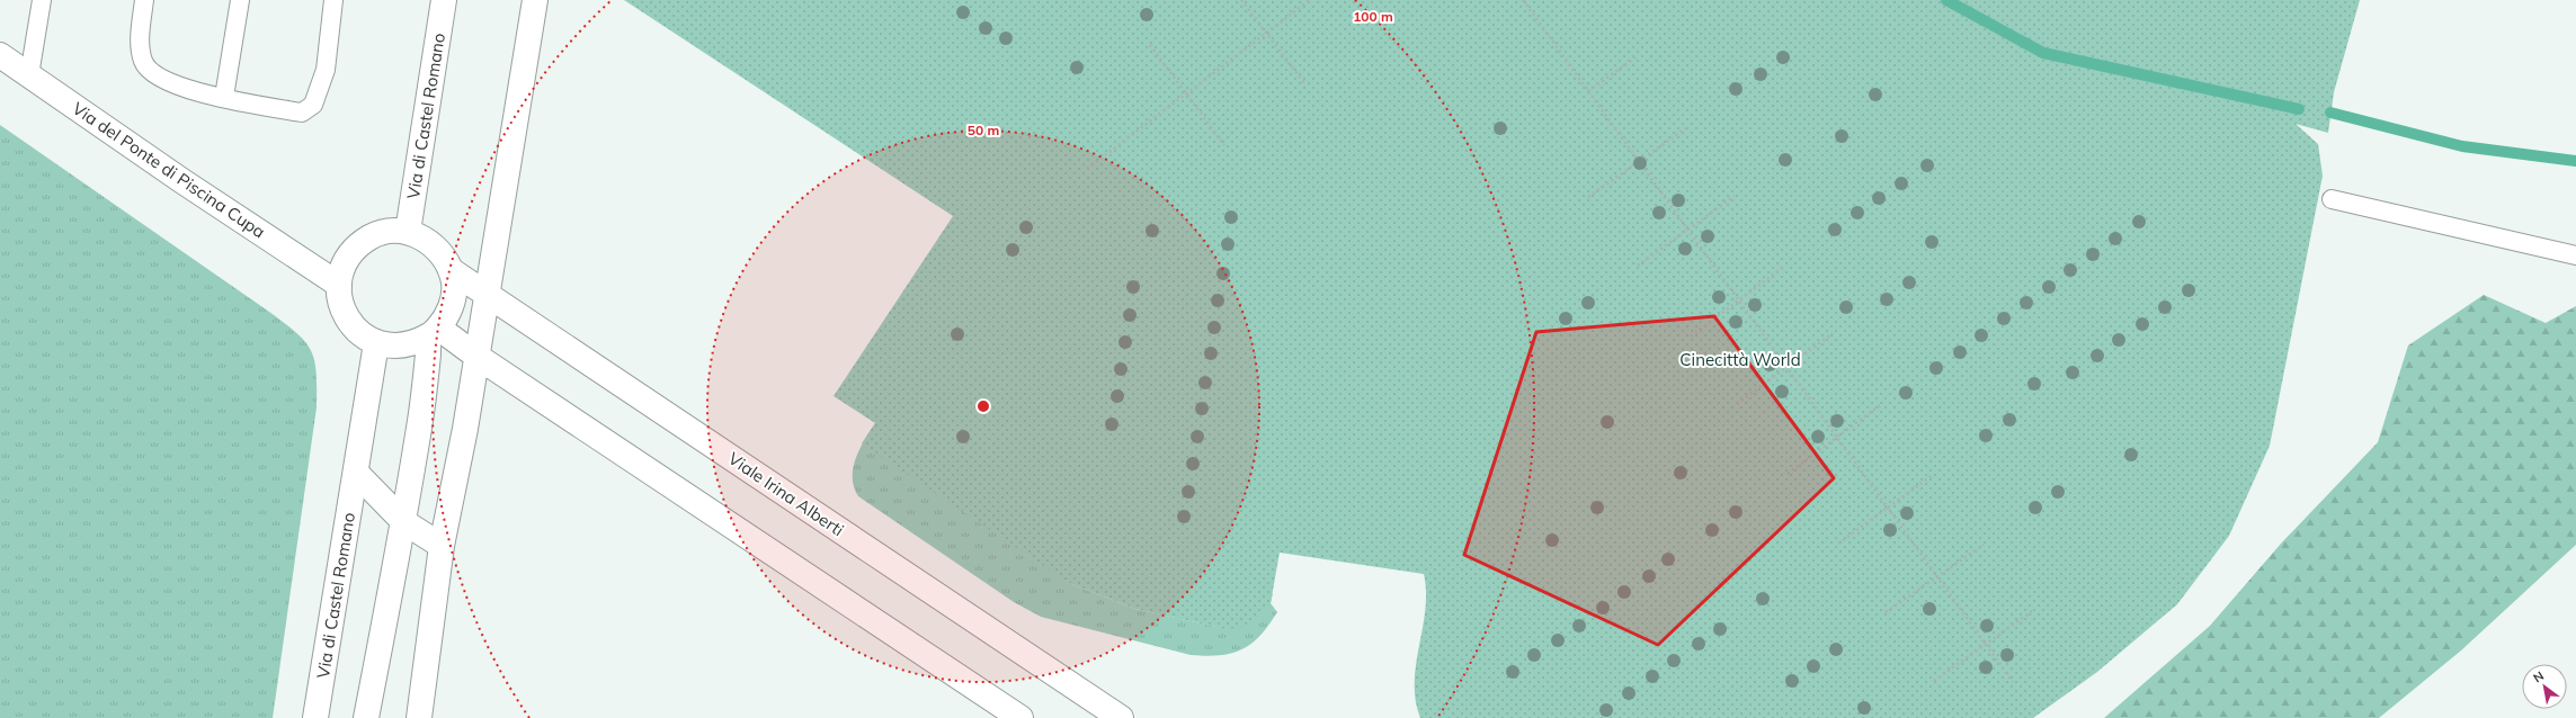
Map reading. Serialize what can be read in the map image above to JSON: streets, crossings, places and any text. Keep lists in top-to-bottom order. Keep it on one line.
{"streets":{"street":["Via di Castel Romano","Via del Ponte di Piscina Cupa","Viale Irina Alberti"]},"crossings":[["Via di Castel Romano","Via del Ponte di Piscina Cupa"],["Via di Castel Romano","Viale Irina Alberti"],["Via del Ponte di Piscina Cupa","Viale Irina Alberti"]],"parks":["Cinecittà World"],"north":"top left","rings":["100 m","50 m"]}
